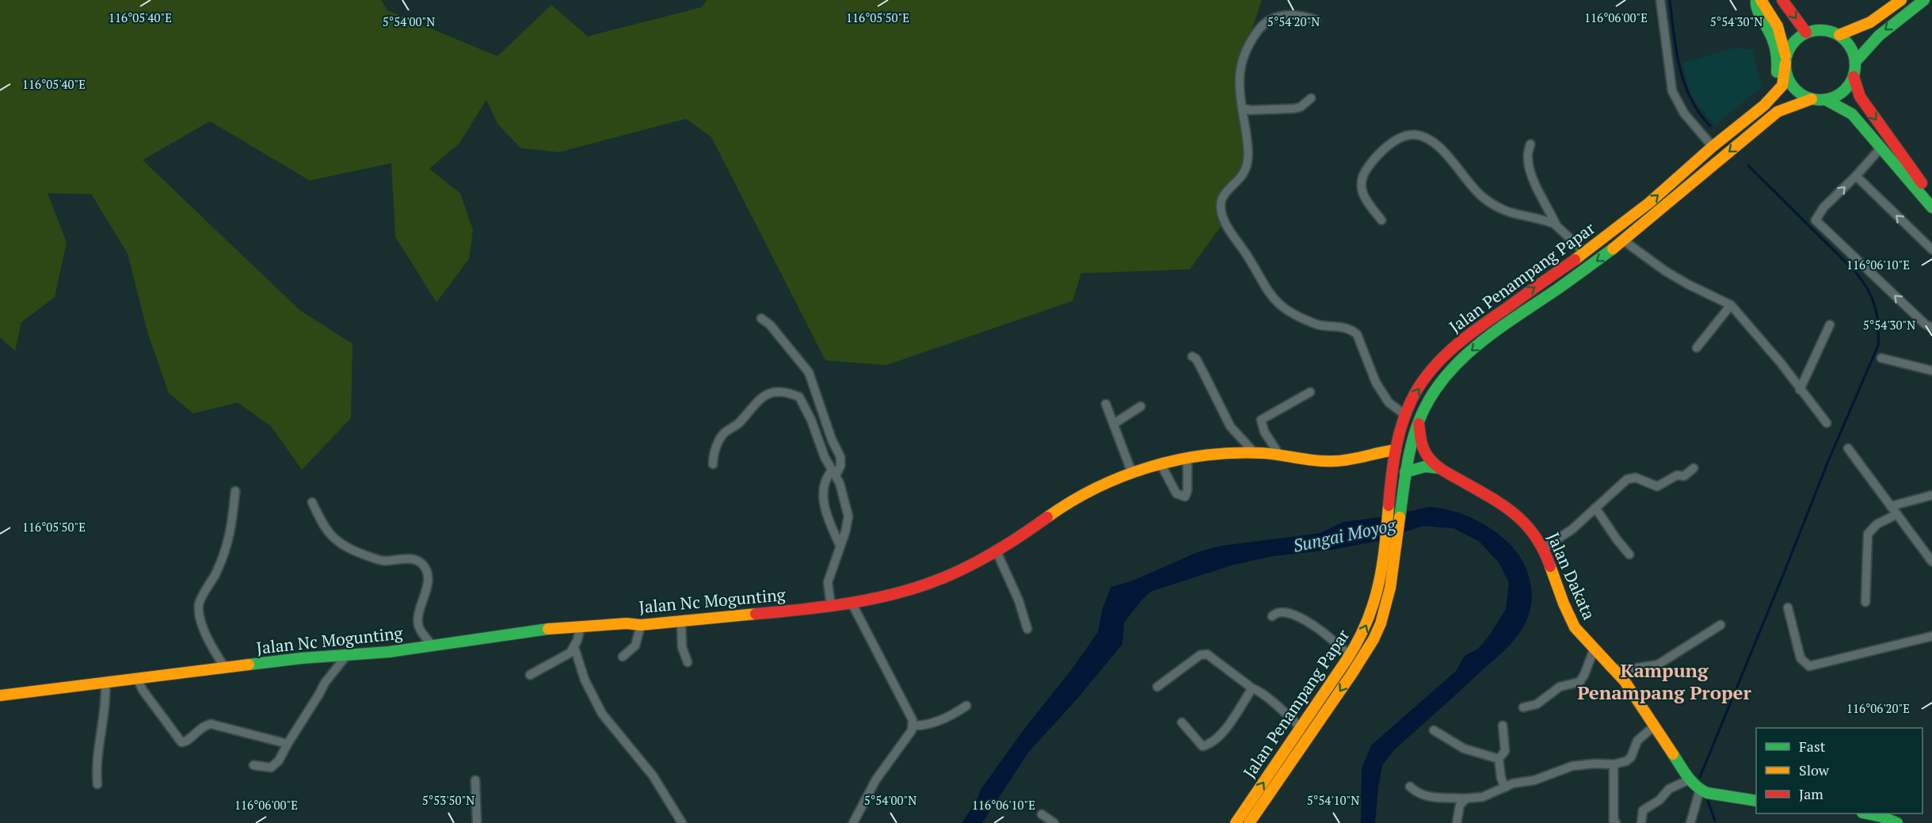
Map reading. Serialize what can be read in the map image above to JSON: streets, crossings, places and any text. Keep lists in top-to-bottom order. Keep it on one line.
{"streets":{"main road":["Jalan Penampang Papar","Jalan Dakata","Jalan Nc Mogunting"]},"crossings":[["Jalan Penampang Papar","Jalan Dakata"],["Jalan Penampang Papar","Jalan Nc Mogunting"]],"districts":["Kampung Penampang Proper"],"water":["Sungai Moyog"],"legend":["Fast","Slow","Jam"],"coordinates":["116°05'40\"E","116°05'50\"E","116°06'00\"E","5°54'20\"N","5°54'30\"N","5°54'00\"N","116°06'10\"E","116°06'20\"E","5°53'50\"N","5°54'10\"N"]}
